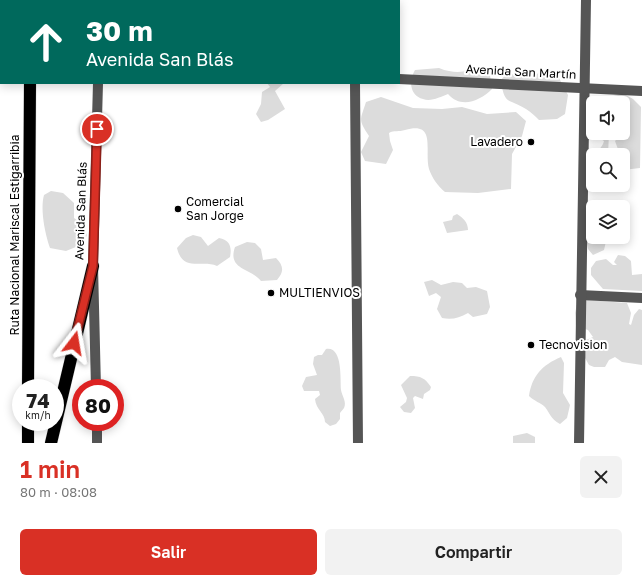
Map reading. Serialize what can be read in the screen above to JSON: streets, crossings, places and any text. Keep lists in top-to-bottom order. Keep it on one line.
{"streets":{"highway":["Ruta Nacional Mariscal Estigarribia"],"street":["Avenida San Martín","Avenida San Blás"]},"places":["Lavadero","Comercial San Jorge","MULTIENVIOS","Tecnovision"],"page":{"turn":["30 m","Avenida San Blás"],"speed":"74 km/h","limit":"80","heading":["1 min","80 m · 08:08"],"buttons":["Salir","Compartir"]}}
